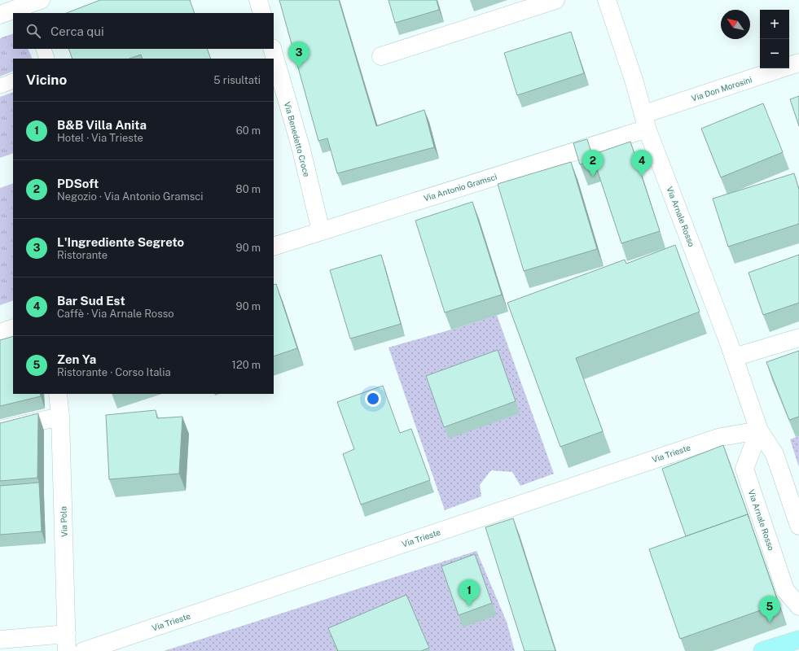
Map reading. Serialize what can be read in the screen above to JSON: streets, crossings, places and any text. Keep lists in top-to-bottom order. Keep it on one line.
{"streets":{"street":["Via Don Morosini","Via Benedetto Croce","Via Antonio Gramsci","Via Arnale Rosso","Via Trieste","Via Pola"]},"crossings":[["Via Don Morosini","Via Antonio Gramsci"],["Via Don Morosini","Via Arnale Rosso"],["Via Benedetto Croce","Via Antonio Gramsci"],["Via Antonio Gramsci","Via Arnale Rosso"],["Via Arnale Rosso","Via Trieste"]],"north":"top left","page":{"map_buttons":["+","−"],"search":"Cerca qui","pins":["3","2","4","1","5"],"heading":["Vicino","5 risultati"],"list":[{"mark":"1","name":"B&B Villa Anita","note":"Hotel · Via Trieste","value":"60 m"},{"mark":"2","name":"PDSoft","note":"Negozio · Via Antonio Gramsci","value":"80 m"},{"mark":"3","name":"L'Ingrediente Segreto","note":"Ristorante","value":"90 m"},{"mark":"4","name":"Bar Sud Est","note":"Caffè · Via Arnale Rosso","value":"90 m"},{"mark":"5","name":"Zen Ya","note":"Ristorante · Corso Italia","value":"120 m"}]}}
